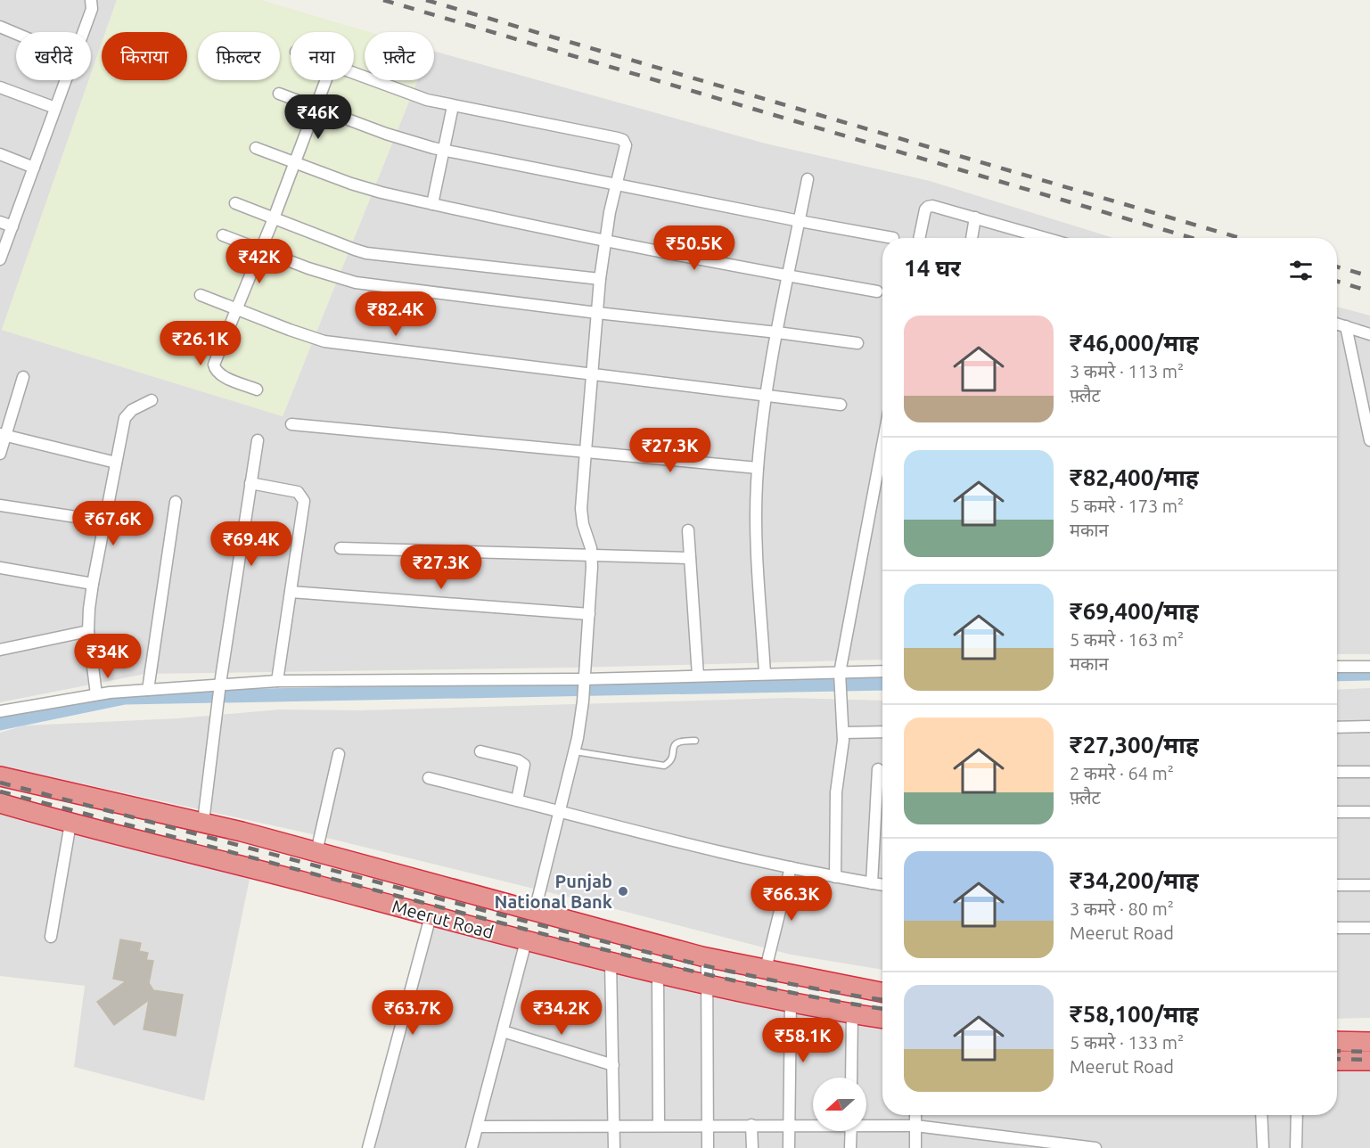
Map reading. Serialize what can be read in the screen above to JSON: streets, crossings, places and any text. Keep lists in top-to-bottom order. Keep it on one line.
{"streets":{"highway":["Meerut Road"]},"places":["Punjab National Bank"],"north":"left","page":{"chip":["खरीदें","किराया","फ़िल्टर","नया","फ़्लैट"],"price":["₹46K","₹50.5K","₹42K","₹82.4K","₹26.1K","₹27.3K","₹67.6K","₹69.4K","₹27.3K","₹34K","₹66.3K","₹63.7K","₹34.2K","₹58.1K"],"heading":"14 घर","list":[{"name":"₹46,000/माह","note":"3 कमरे · 113 m² · फ़्लैट"},{"name":"₹82,400/माह","note":"5 कमरे · 173 m² · मकान"},{"name":"₹69,400/माह","note":"5 कमरे · 163 m² · मकान"},{"name":"₹27,300/माह","note":"2 कमरे · 64 m² · फ़्लैट"},{"name":"₹34,200/माह","note":"3 कमरे · 80 m² · Meerut Road"},{"name":"₹58,100/माह","note":"5 कमरे · 133 m² · Meerut Road"}]}}
